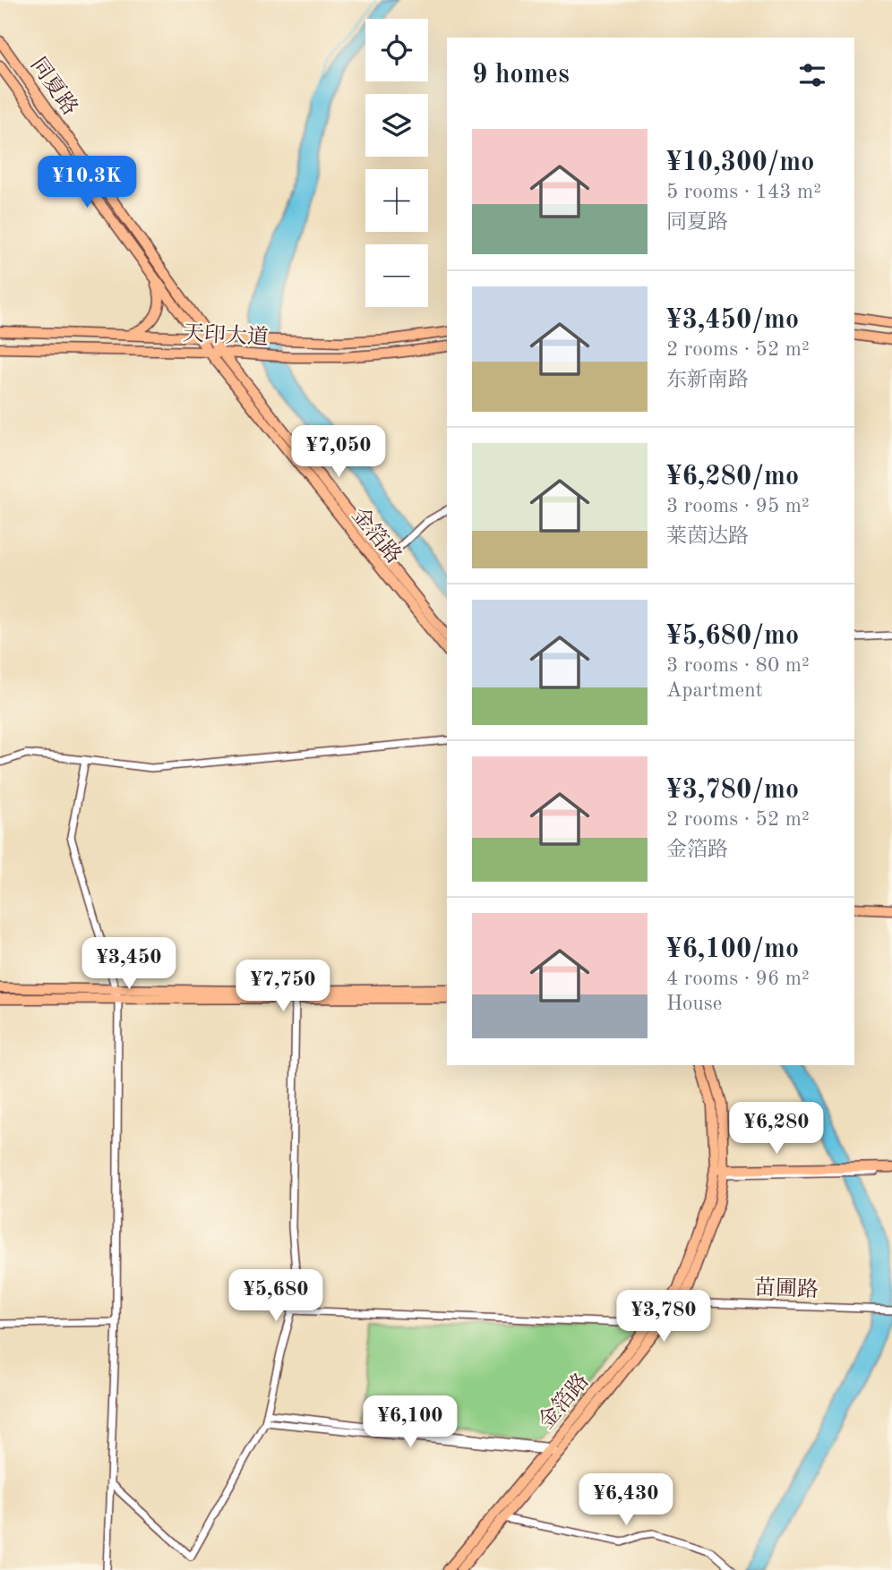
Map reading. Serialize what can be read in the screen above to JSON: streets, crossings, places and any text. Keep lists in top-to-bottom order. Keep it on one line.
{"streets":{"main road":["同夏路","天印大道","金箔路"],"street":["苗圃路"]},"crossings":[["同夏路","天印大道"],["同夏路","金箔路"],["天印大道","金箔路"],["金箔路","苗圃路"]],"page":{"map_buttons":["+","−"],"heading":"9 homes","list":[{"name":"¥10,300/mo","note":"5 rooms · 143 m² · 同夏路"},{"name":"¥3,450/mo","note":"2 rooms · 52 m² · 东新南路"},{"name":"¥6,280/mo","note":"3 rooms · 95 m² · 莱茵达路"},{"name":"¥5,680/mo","note":"3 rooms · 80 m² · Apartment"},{"name":"¥3,780/mo","note":"2 rooms · 52 m² · 金箔路"},{"name":"¥6,100/mo","note":"4 rooms · 96 m² · House"}],"price":["¥10.3K","¥7,050","¥3,450","¥7,750","¥6,280","¥5,680","¥3,780","¥6,100","¥6,430"]}}
